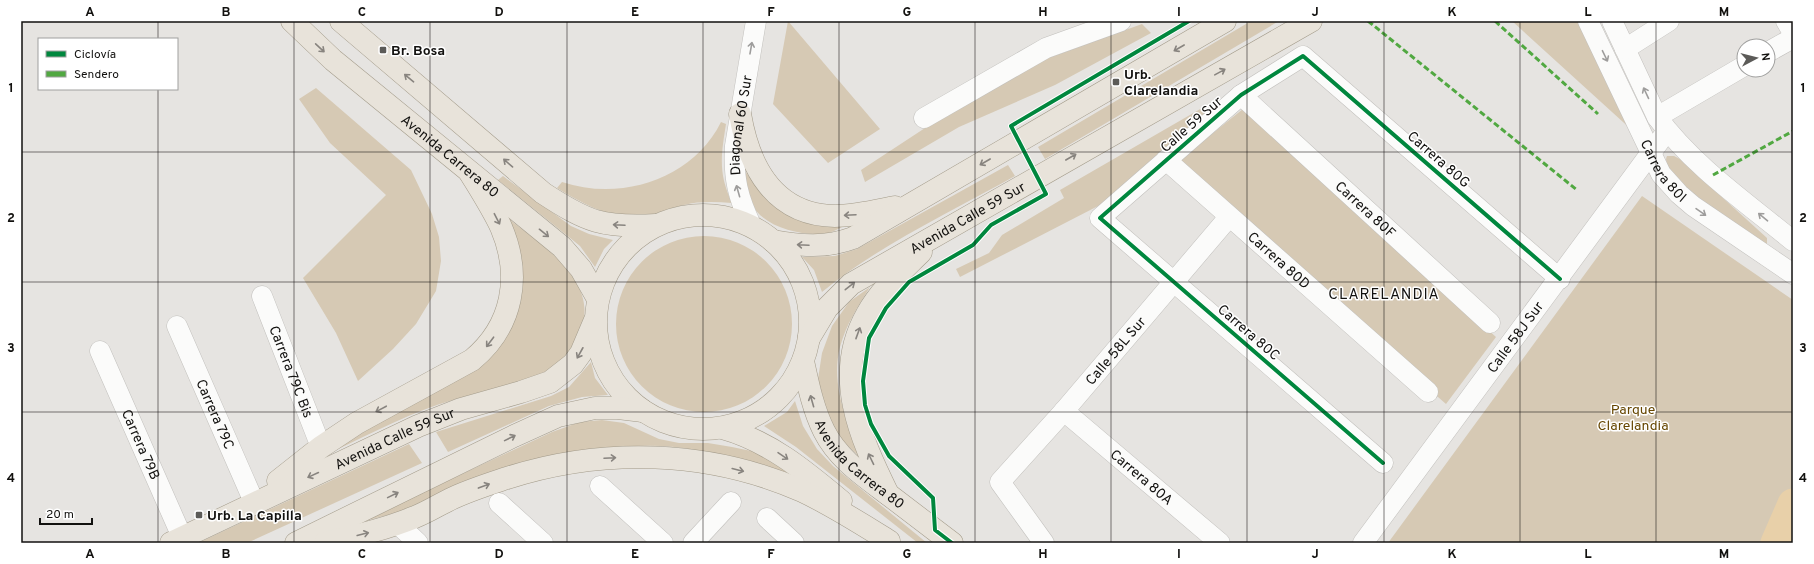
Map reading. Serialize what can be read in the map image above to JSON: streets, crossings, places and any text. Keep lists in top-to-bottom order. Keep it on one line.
{"streets":{"main road":["Avenida Carrera 80","Avenida Calle 59 Sur"],"street":["Calle 59 Sur","Diagonal 60 Sur","Carrera 80G","Carrera 80I","Carrera 80F","Carrera 80D","Carrera 80C","Calle 58J Sur","Calle 58L Sur","Carrera 79C Bis","Carrera 79C","Carrera 79B","Carrera 80A"]},"crossings":[["Calle 59 Sur","Carrera 80G"],["Calle 59 Sur","Carrera 80F"],["Calle 59 Sur","Carrera 80D"],["Calle 59 Sur","Carrera 80C"],["Avenida Carrera 80","Avenida Calle 59 Sur"],["Carrera 80G","Calle 58J Sur"],["Carrera 80I","Calle 58J Sur"],["Avenida Calle 59 Sur","Carrera 79C"],["Avenida Calle 59 Sur","Carrera 79B"],["Carrera 80D","Calle 58L Sur"],["Carrera 80C","Calle 58L Sur"],["Calle 58L Sur","Carrera 80A"]],"one_way":["Diagonal 60 Sur"],"districts":["CLARELANDIA"],"parks":["Parque Clarelandia"],"places":{"transit":["Br. Bosa","Urb. Clarelandia","Urb. La Capilla"]},"legend":["Ciclovía","Sendero"],"scale_bar":"20 m","north":"right","grid":{"columns":["A","B","C","D","E","F","G","H","I","J","K","L","M"],"rows":["1","2","3","4"]}}
